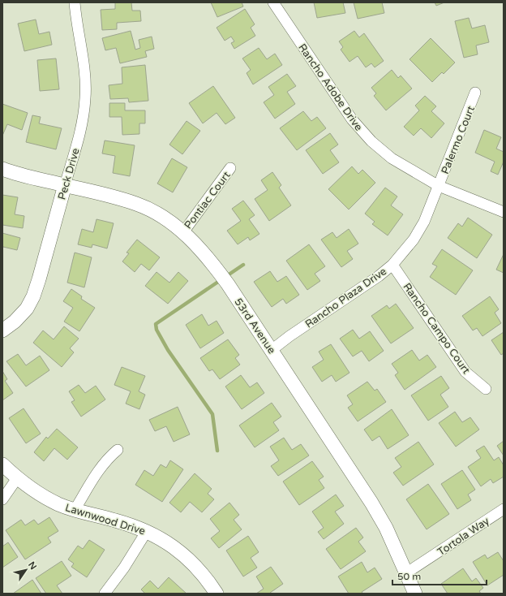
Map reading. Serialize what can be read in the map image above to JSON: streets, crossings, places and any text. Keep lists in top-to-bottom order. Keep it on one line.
{"streets":{"street":["Rancho Adobe Drive","Palermo Court","Peck Drive","Pontiac Court","Rancho Plaza Drive","53rd Avenue","Rancho Campo Court","Lawnwood Drive","Tortola Way"]},"crossings":[["Rancho Adobe Drive","Palermo Court"],["Rancho Adobe Drive","Rancho Plaza Drive"],["Palermo Court","Rancho Plaza Drive"],["Peck Drive","53rd Avenue"],["Pontiac Court","53rd Avenue"],["Rancho Plaza Drive","53rd Avenue"],["Rancho Plaza Drive","Rancho Campo Court"],["53rd Avenue","Tortola Way"]],"scale_bar":"50 m","north":"top right"}
